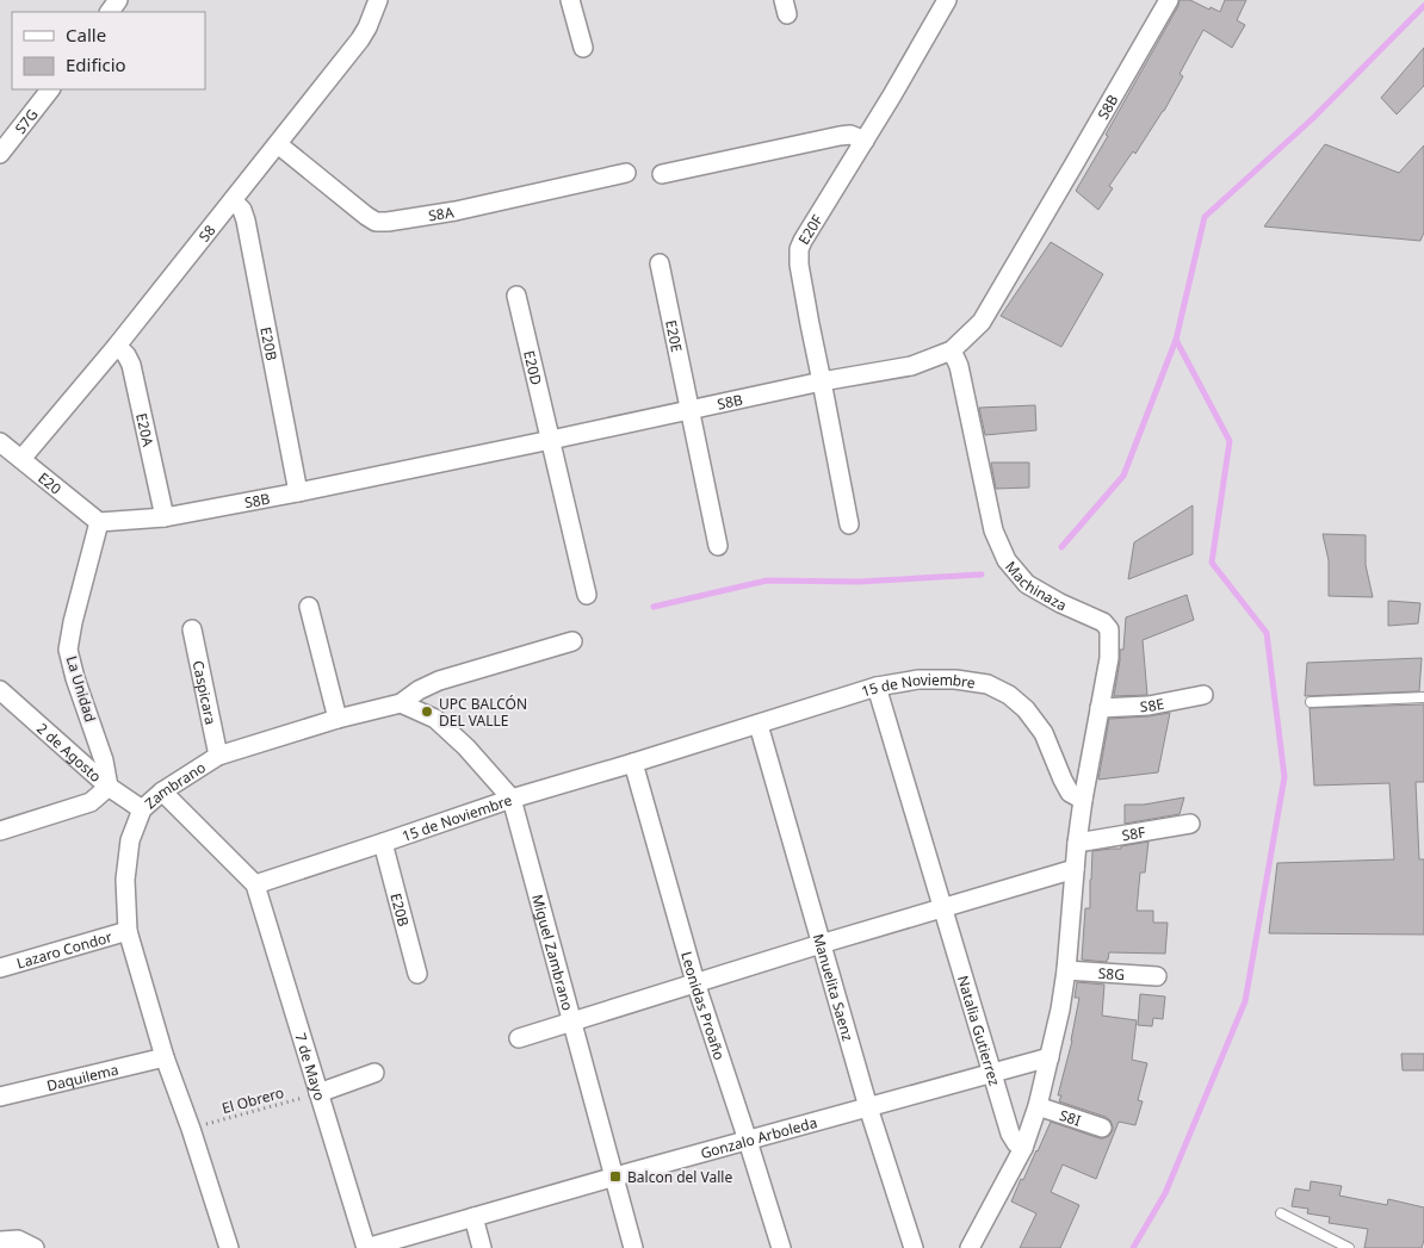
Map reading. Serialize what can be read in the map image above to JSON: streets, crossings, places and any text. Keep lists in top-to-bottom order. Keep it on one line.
{"streets":{"street":["S8B","S7G","S8A","E20F","S8","E20E","E20B","E20D","E20A","E20","Machinaza","La Unidad","15 de Noviembre","Caspicara","S8E","2 de Agosto","Zambrano","S8F","Lazaro Condor","Miguel Zambrano","S8G","Manuelita Saenz","Leonidas Proaño","Natalia Gutierrez","7 de Mayo","Daquilema","S8I","Gonzalo Arboleda"],"path":["El Obrero"]},"crossings":[["S8B","E20F"],["S8B","E20E"],["S8B","E20B"],["S8B","E20D"],["S8B","E20A"],["S8B","E20"],["S8B","Machinaza"],["S8B","La Unidad"],["S8A","S8"],["S8","E20B"],["S8","E20A"],["S8","E20"],["E20B","15 de Noviembre"],["E20","La Unidad"],["Machinaza","15 de Noviembre"],["Machinaza","S8E"],["La Unidad","2 de Agosto"],["15 de Noviembre","Miguel Zambrano"],["15 de Noviembre","Manuelita Saenz"],["15 de Noviembre","Leonidas Proaño"],["15 de Noviembre","Natalia Gutierrez"],["15 de Noviembre","7 de Mayo"],["Caspicara","Zambrano"],["2 de Agosto","Zambrano"],["Zambrano","Lazaro Condor"],["Zambrano","Miguel Zambrano"],["Zambrano","Daquilema"],["Zambrano","El Obrero"],["Miguel Zambrano","Gonzalo Arboleda"],["Manuelita Saenz","Gonzalo Arboleda"],["Leonidas Proaño","Gonzalo Arboleda"],["Natalia Gutierrez","Gonzalo Arboleda"],["7 de Mayo","El Obrero"],["7 de Mayo","Gonzalo Arboleda"]],"places":{"other":["UPC BALCÓN DEL VALLE"],"transit":["Balcon del Valle"]},"legend":["Calle","Edificio"]}
